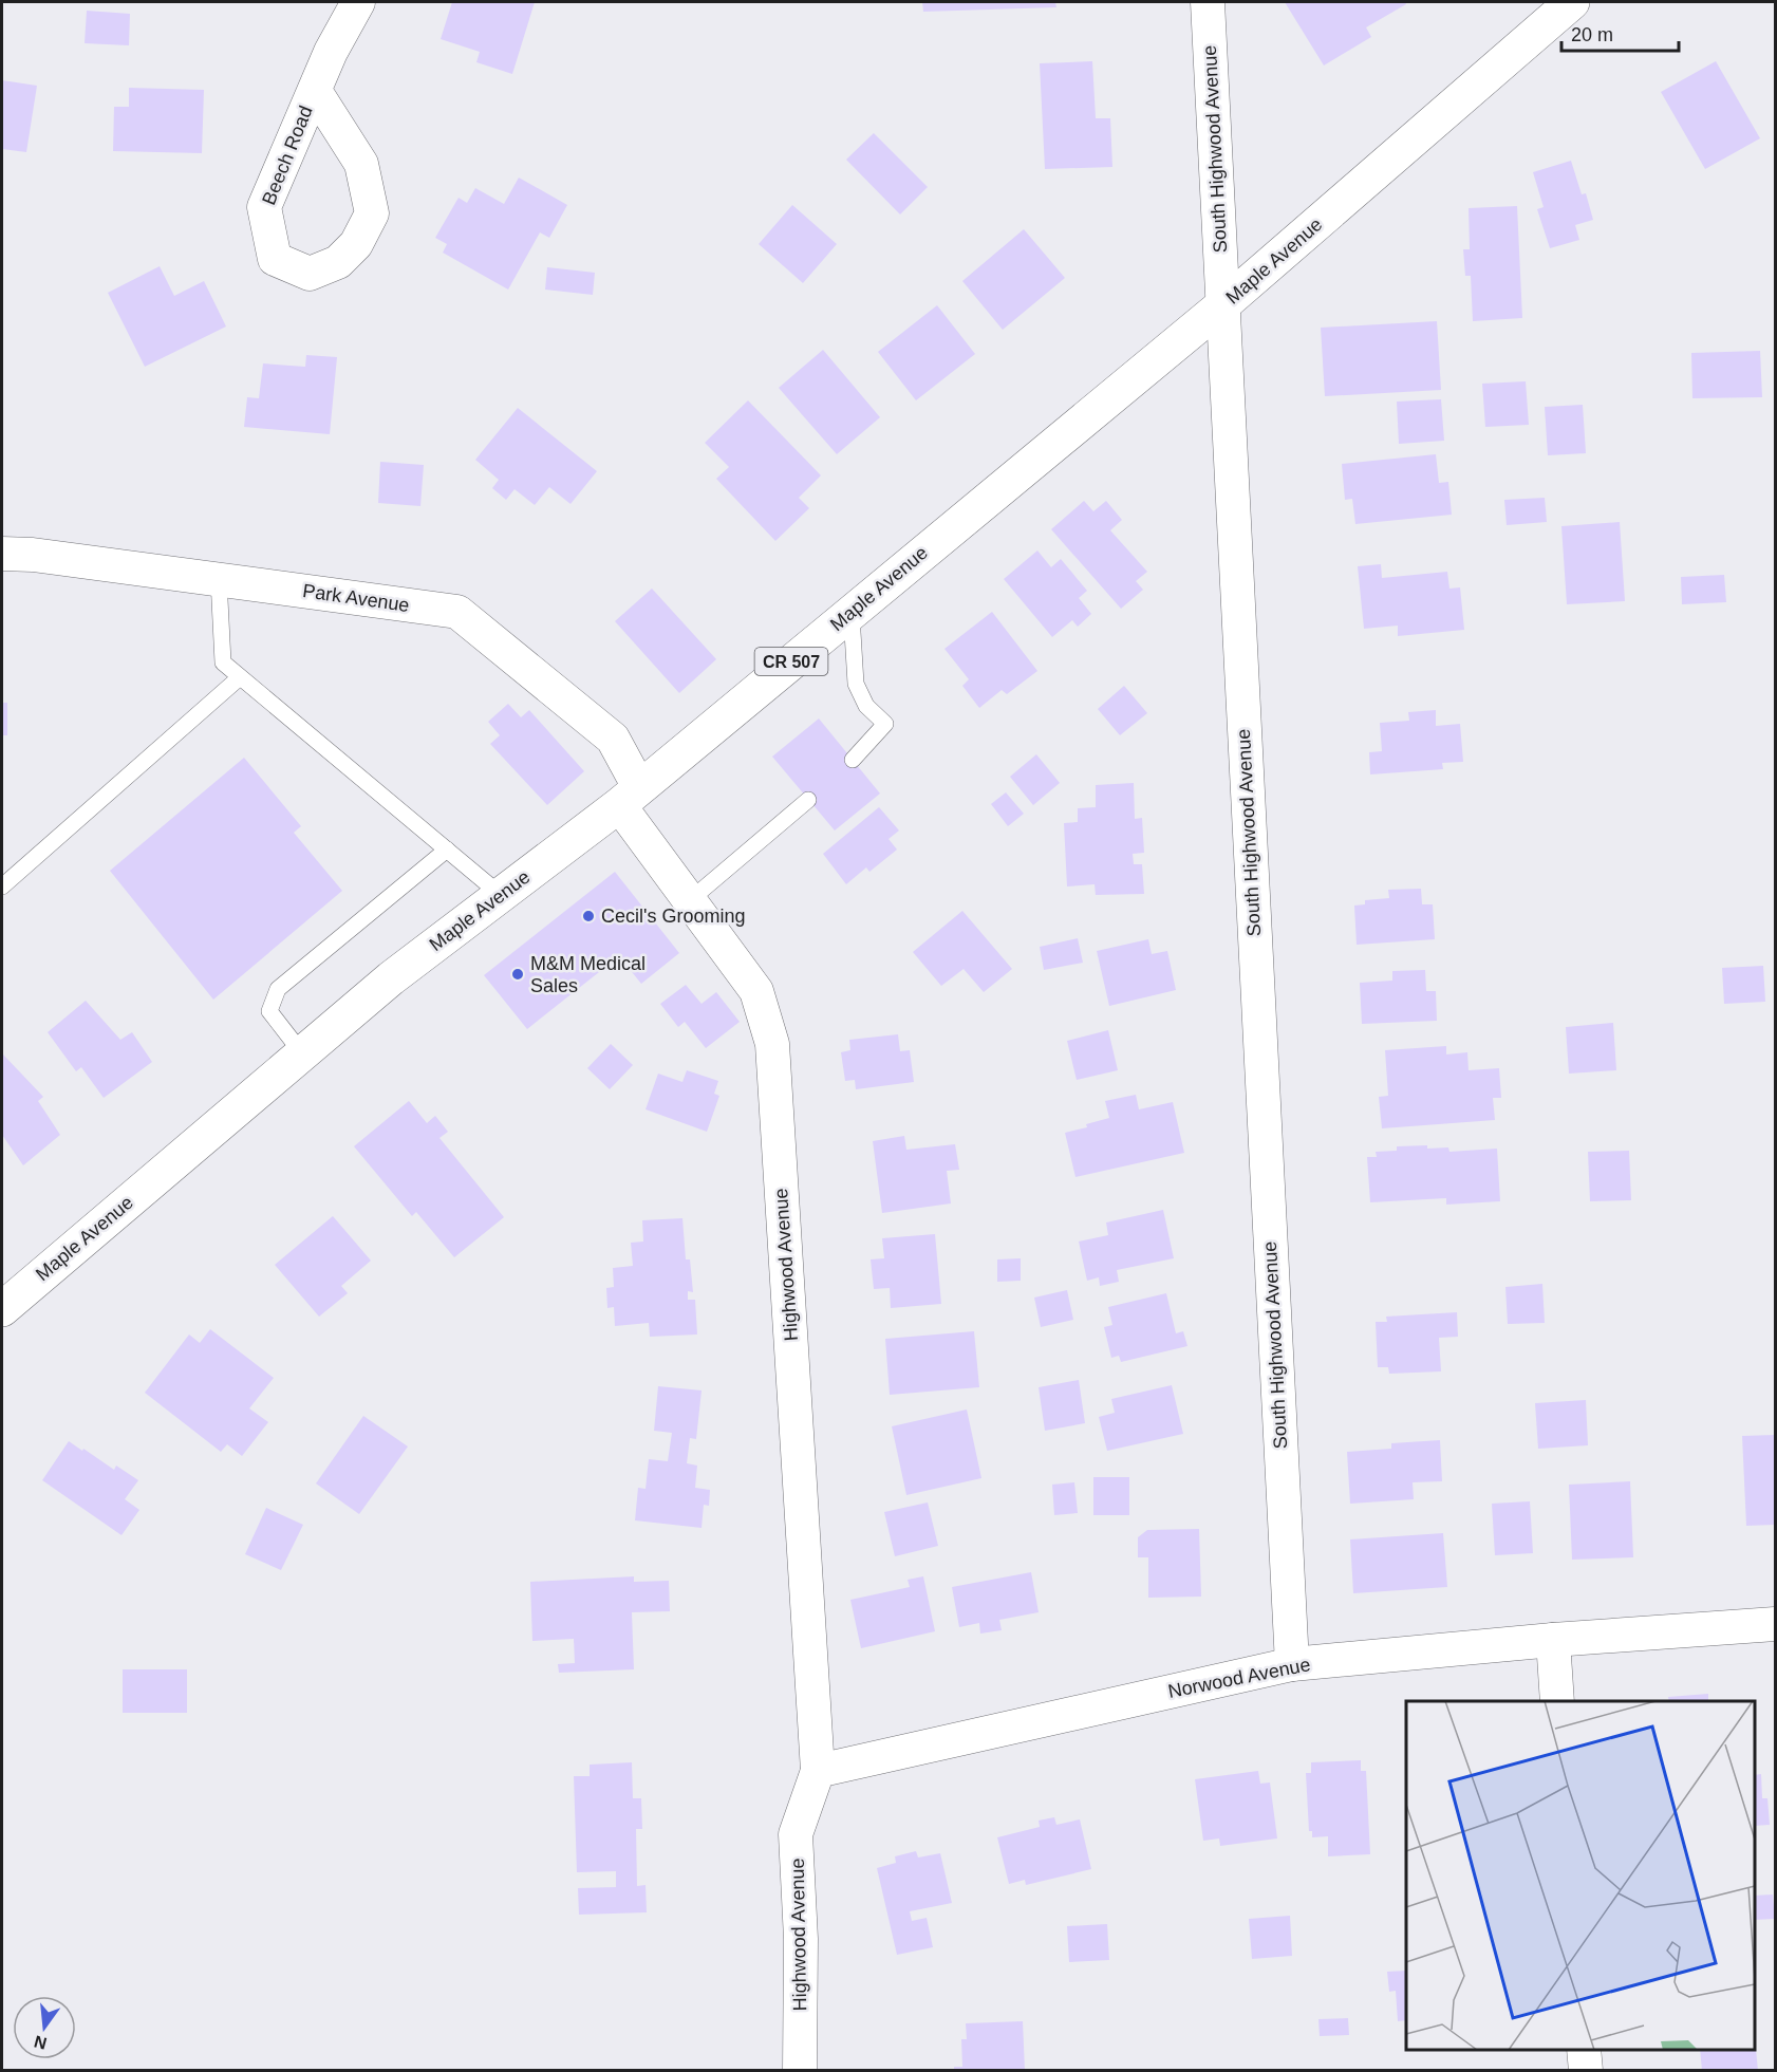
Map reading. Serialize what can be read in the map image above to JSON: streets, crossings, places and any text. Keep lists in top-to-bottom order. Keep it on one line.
{"streets":{"main road":["Maple Avenue","CR 507"],"street":["South Highwood Avenue","Beech Road","Park Avenue","Highwood Avenue","Norwood Avenue"]},"crossings":[["South Highwood Avenue","Maple Avenue"],["South Highwood Avenue","Norwood Avenue"],["Maple Avenue","Park Avenue"],["Maple Avenue","Highwood Avenue"],["Park Avenue","Highwood Avenue"],["Highwood Avenue","Norwood Avenue"]],"places":["Cecil's Grooming","M&M Medical Sales"],"scale_bar":"20 m","north":"bottom"}
